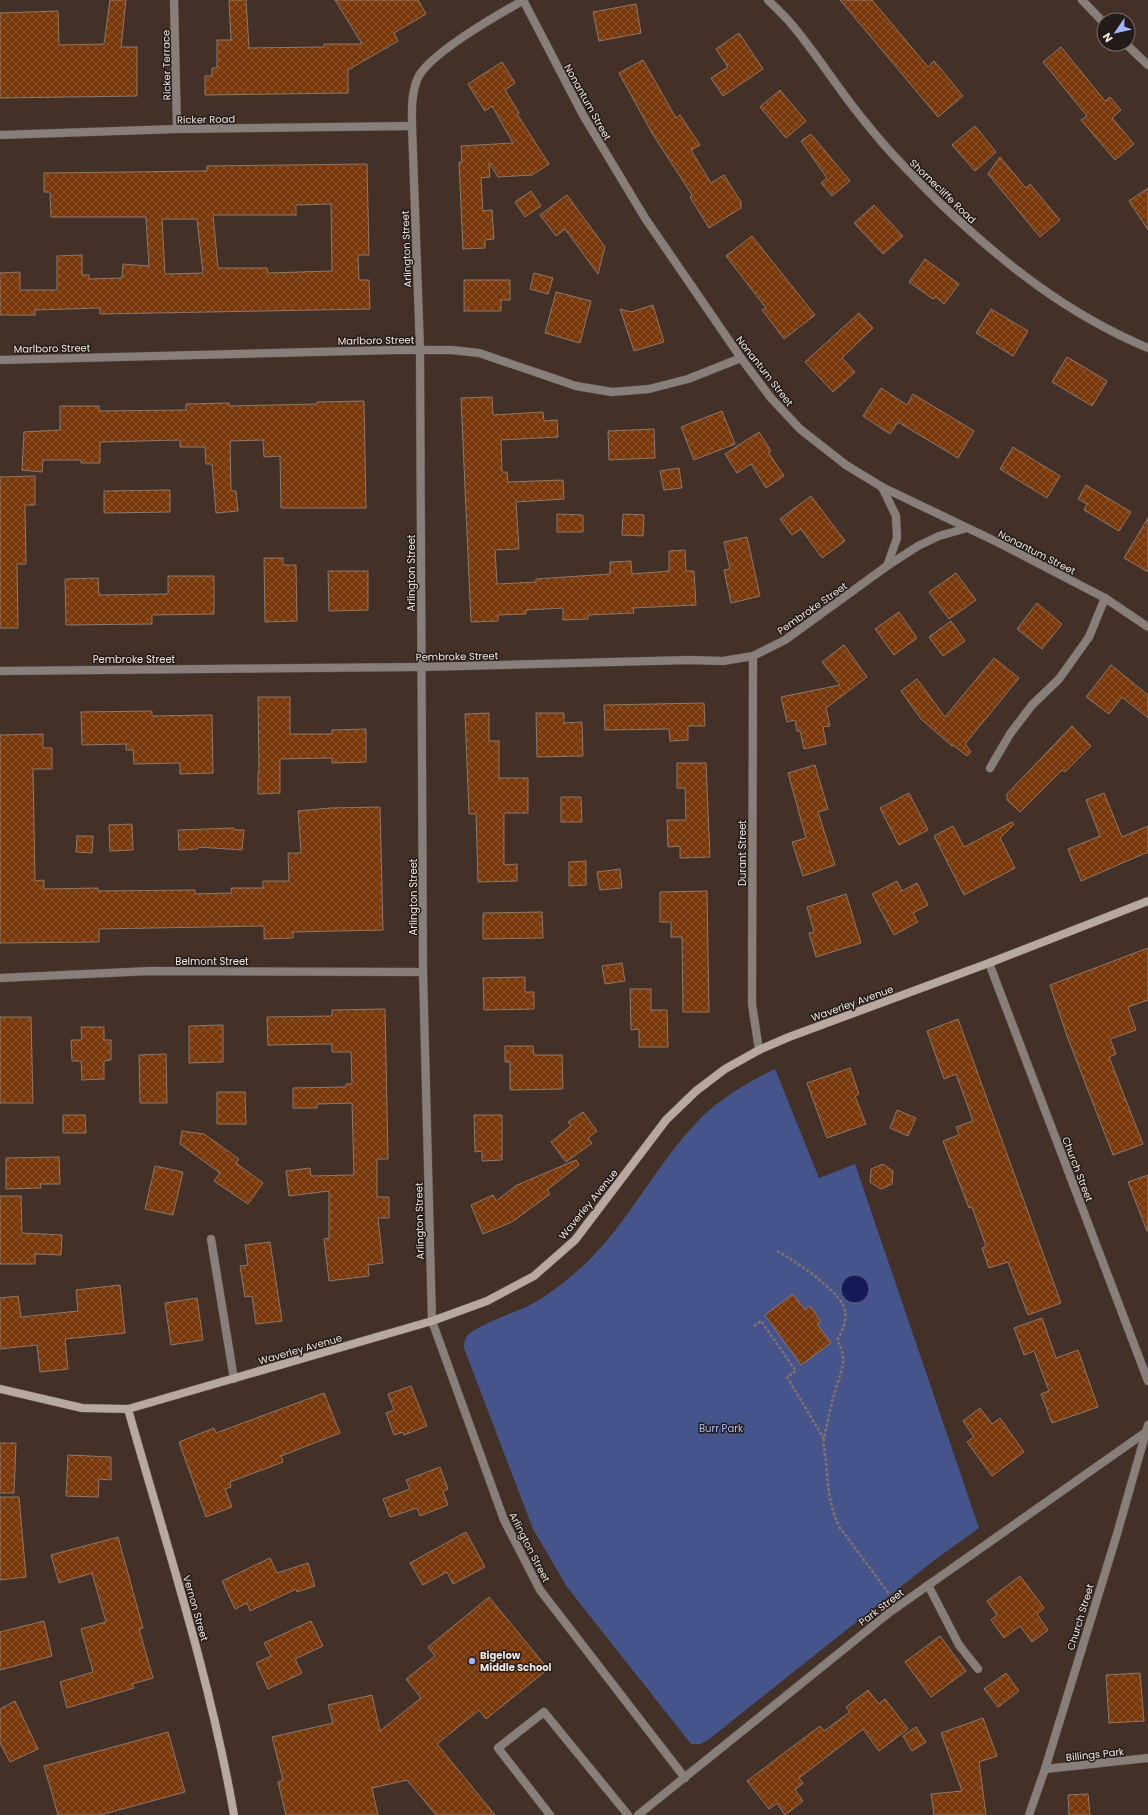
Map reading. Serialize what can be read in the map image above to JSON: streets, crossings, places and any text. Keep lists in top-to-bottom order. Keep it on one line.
{"streets":{"street":["Ricker Terrace","Nonantum Street","Ricker Road","Shornecliffe Road","Arlington Street","Marlboro Street","Pembroke Street","Durant Street","Belmont Street","Waverley Avenue","Church Street","Park Street","Vernon Street","Billings Park"]},"crossings":[["Ricker Terrace","Ricker Road"],["Nonantum Street","Arlington Street"],["Nonantum Street","Marlboro Street"],["Nonantum Street","Pembroke Street"],["Ricker Road","Arlington Street"],["Arlington Street","Marlboro Street"],["Arlington Street","Pembroke Street"],["Arlington Street","Belmont Street"],["Arlington Street","Waverley Avenue"],["Arlington Street","Park Street"],["Pembroke Street","Durant Street"],["Durant Street","Waverley Avenue"],["Waverley Avenue","Church Street"],["Waverley Avenue","Vernon Street"],["Church Street","Park Street"],["Church Street","Billings Park"]],"parks":["Burr Park"],"places":["Bigelow Middle School"],"north":"bottom left"}
